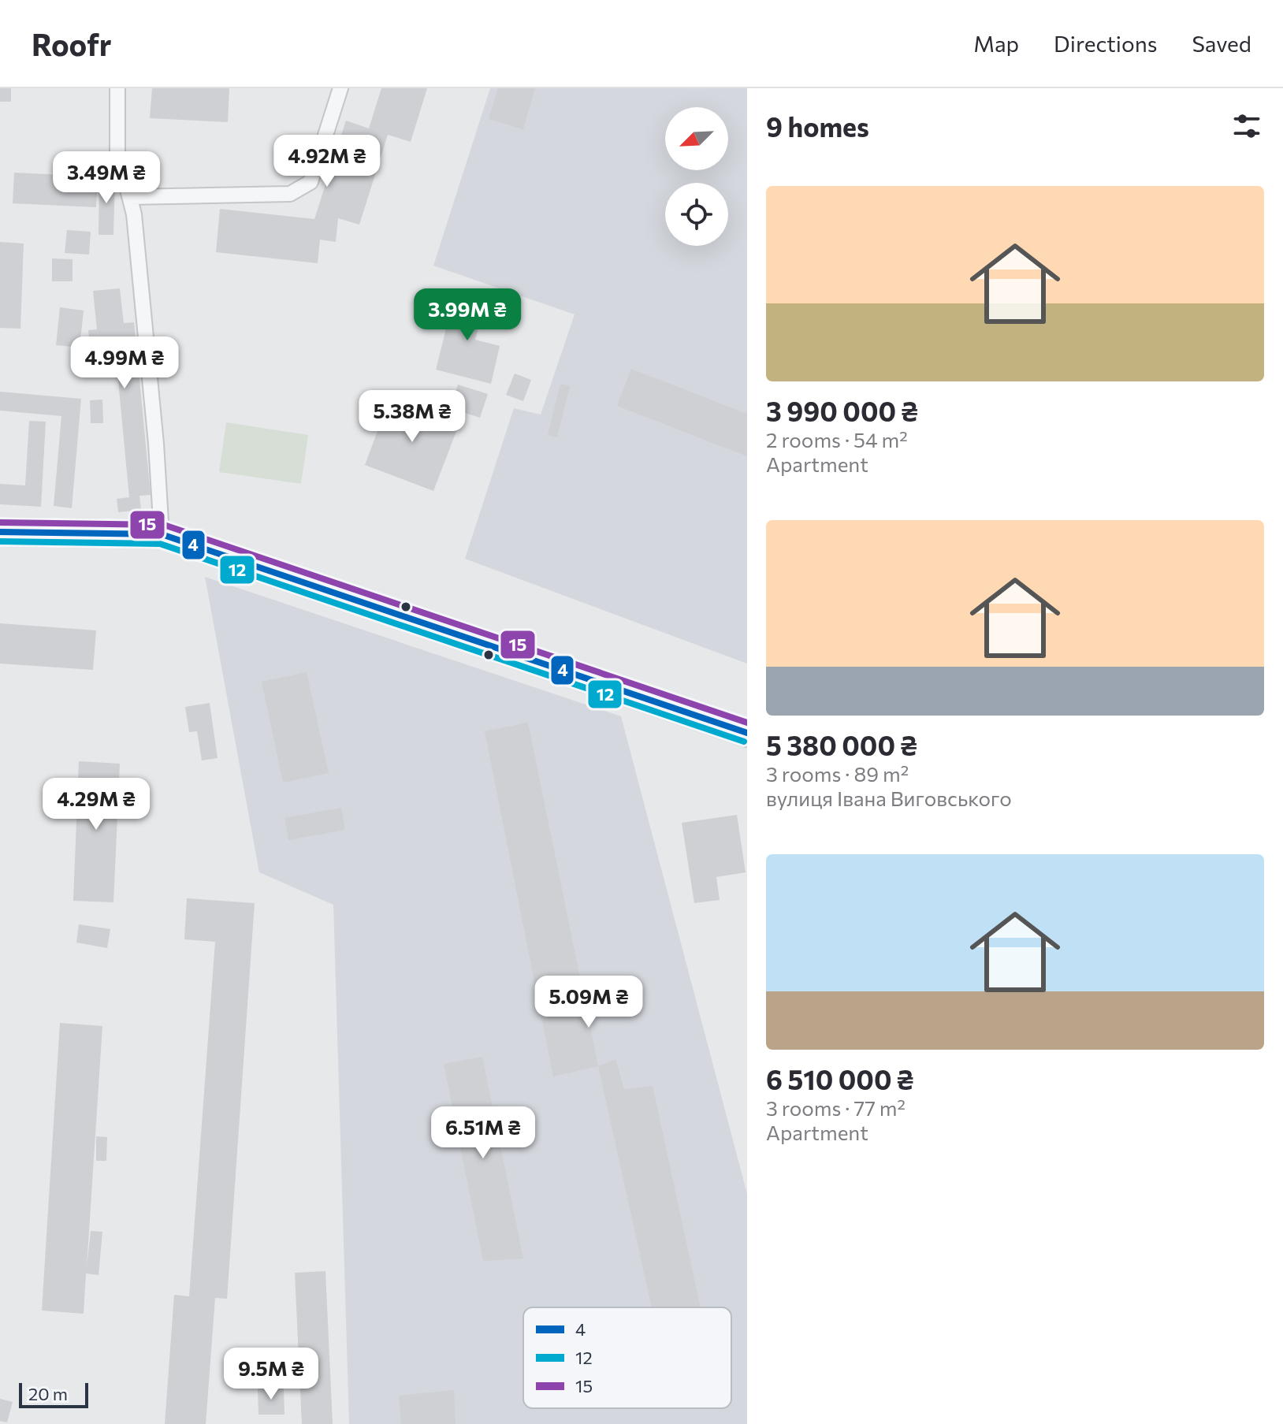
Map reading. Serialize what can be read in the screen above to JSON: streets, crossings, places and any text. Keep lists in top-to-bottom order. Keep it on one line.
{"lines":["transit line 15","transit line 4","transit line 12"],"legend":["4","12","15"],"scale_bar":"20 m","north":"bottom left","page":{"header":"Roofr","nav":["Map","Directions","Saved"],"heading":"9 homes","price":["4.92M ₴","3.49M ₴","3.99M ₴","4.99M ₴","5.38M ₴","4.29M ₴","5.09M ₴","6.51M ₴","9.5M ₴"],"list":[{"name":"3 990 000 ₴","note":"2 rooms · 54 m² · Apartment"},{"name":"5 380 000 ₴","note":"3 rooms · 89 m² · вулиця Івана Виговського"},{"name":"6 510 000 ₴","note":"3 rooms · 77 m² · Apartment"}],"scale":"20 m"}}
